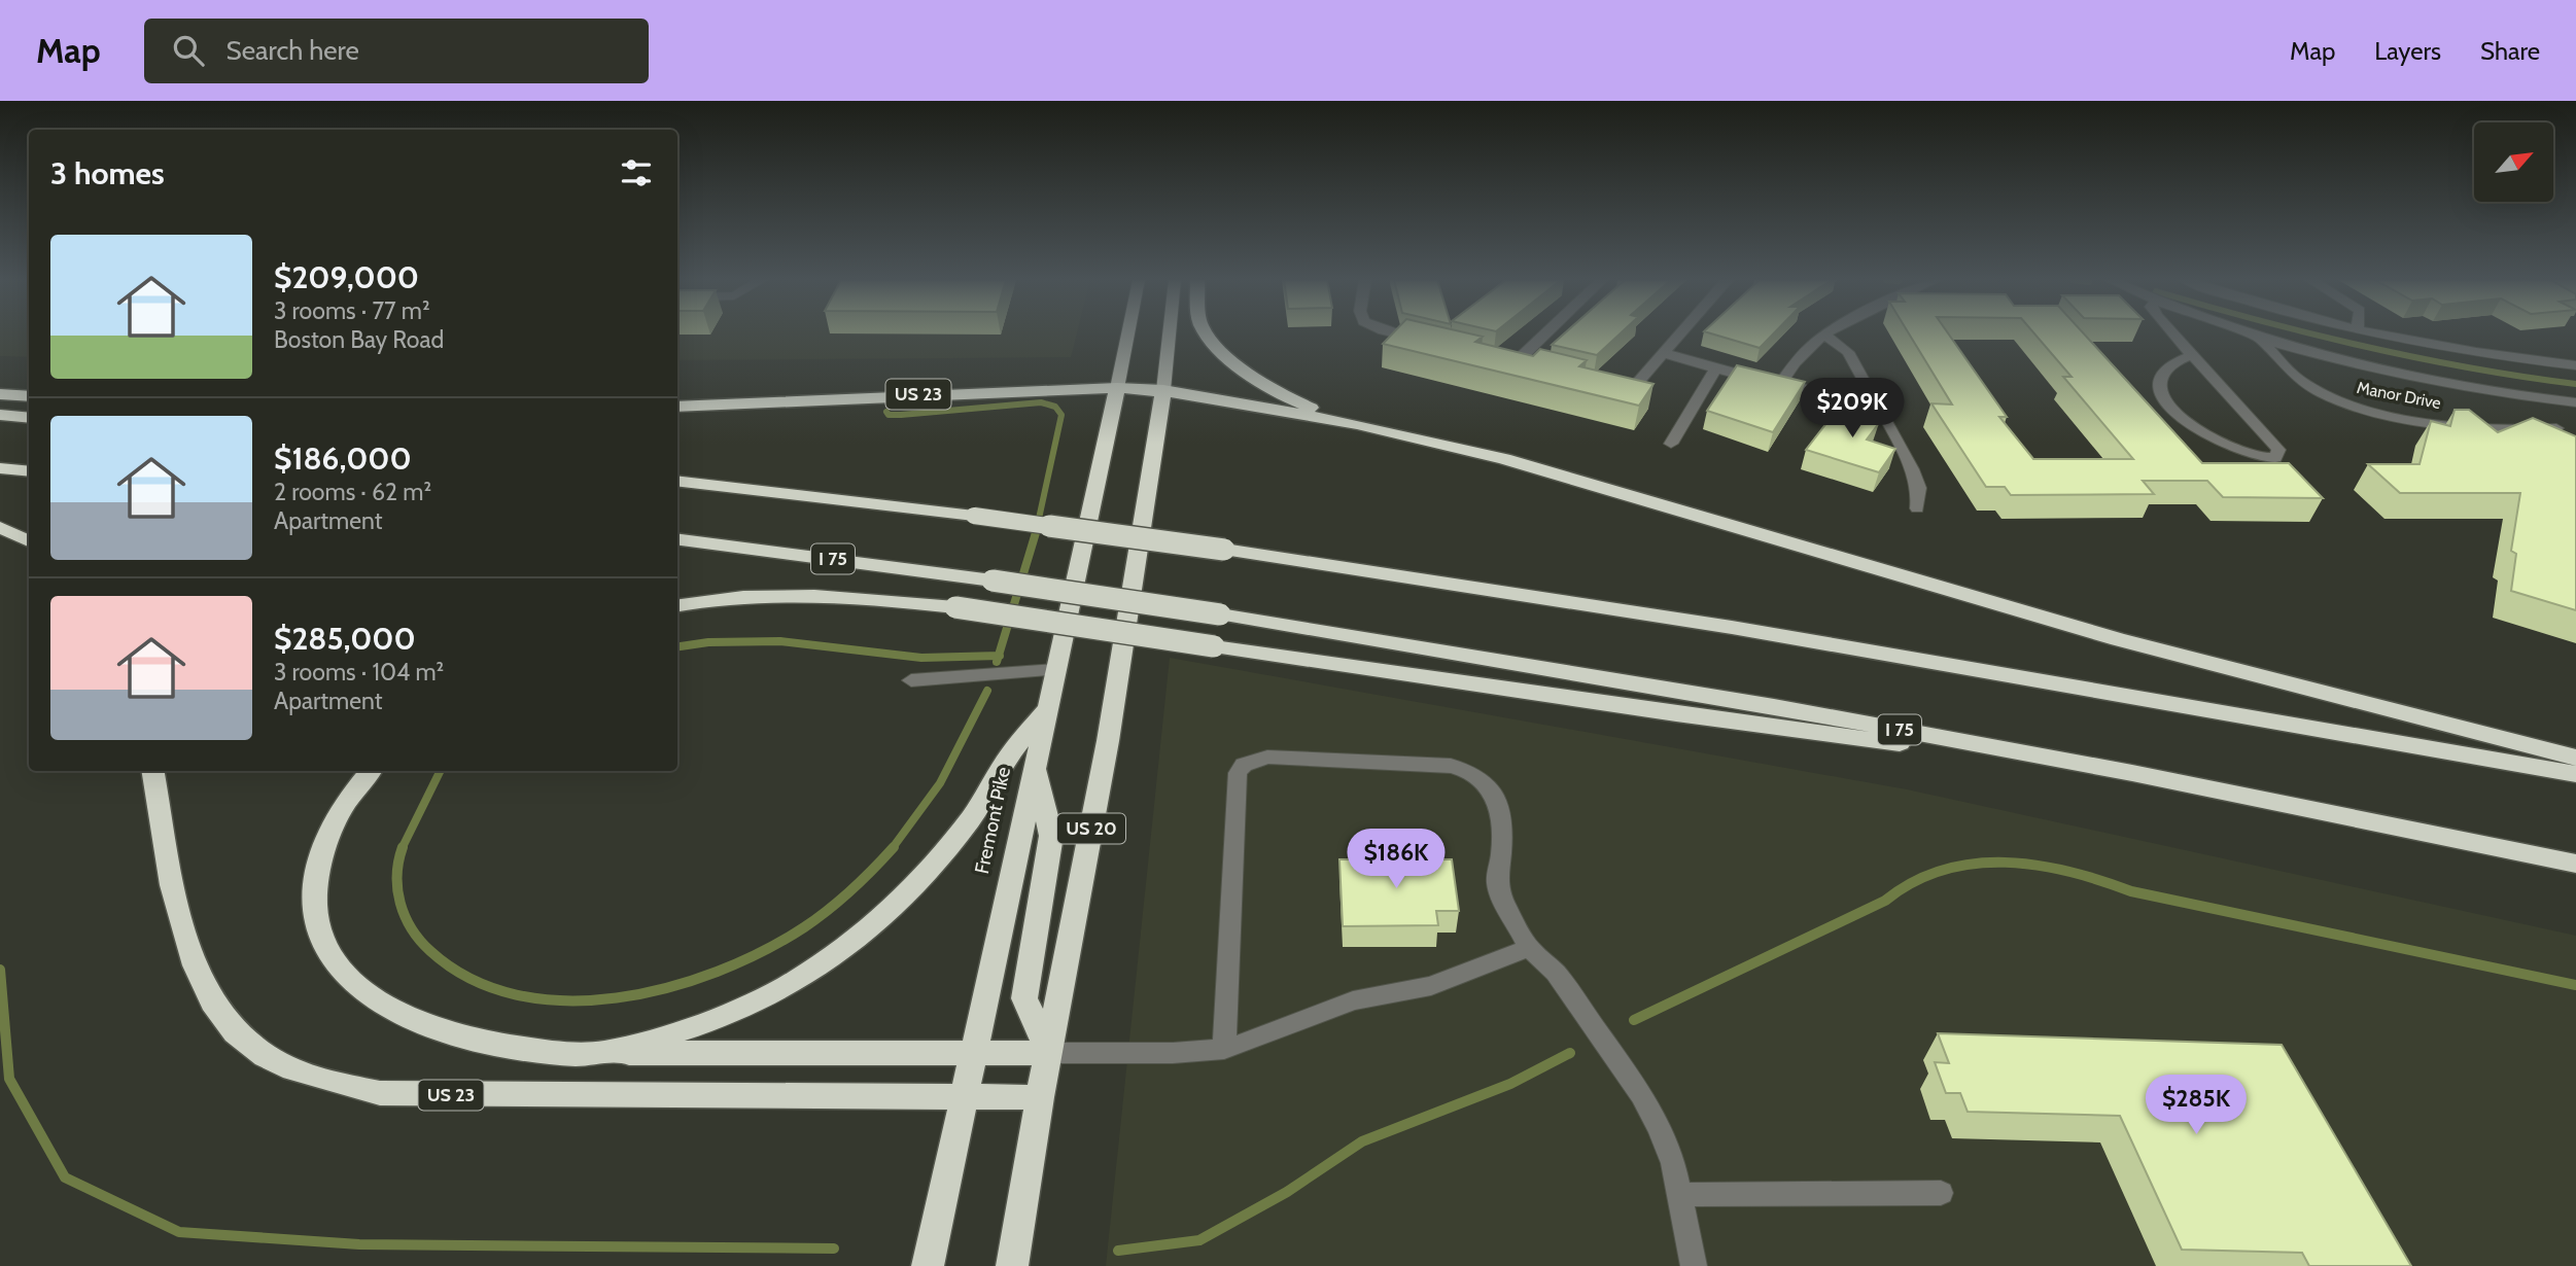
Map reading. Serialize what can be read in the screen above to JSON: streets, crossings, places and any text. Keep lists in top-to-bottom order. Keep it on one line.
{"streets":{"highway":["US 23","I 75","Fremont Pike","US 20"],"street":["Manor Drive"]},"crossings":[["US 23","Fremont Pike"],["US 23","US 20"]],"north":"top right","page":{"header":"Map","search":"Search here","nav":["Map","Layers","Share"],"heading":"3 homes","list":[{"name":"$209,000","note":"3 rooms · 77 m² · Boston Bay Road"},{"name":"$186,000","note":"2 rooms · 62 m² · Apartment"},{"name":"$285,000","note":"3 rooms · 104 m² · Apartment"}],"price":["$209K","$186K","$285K"]}}
